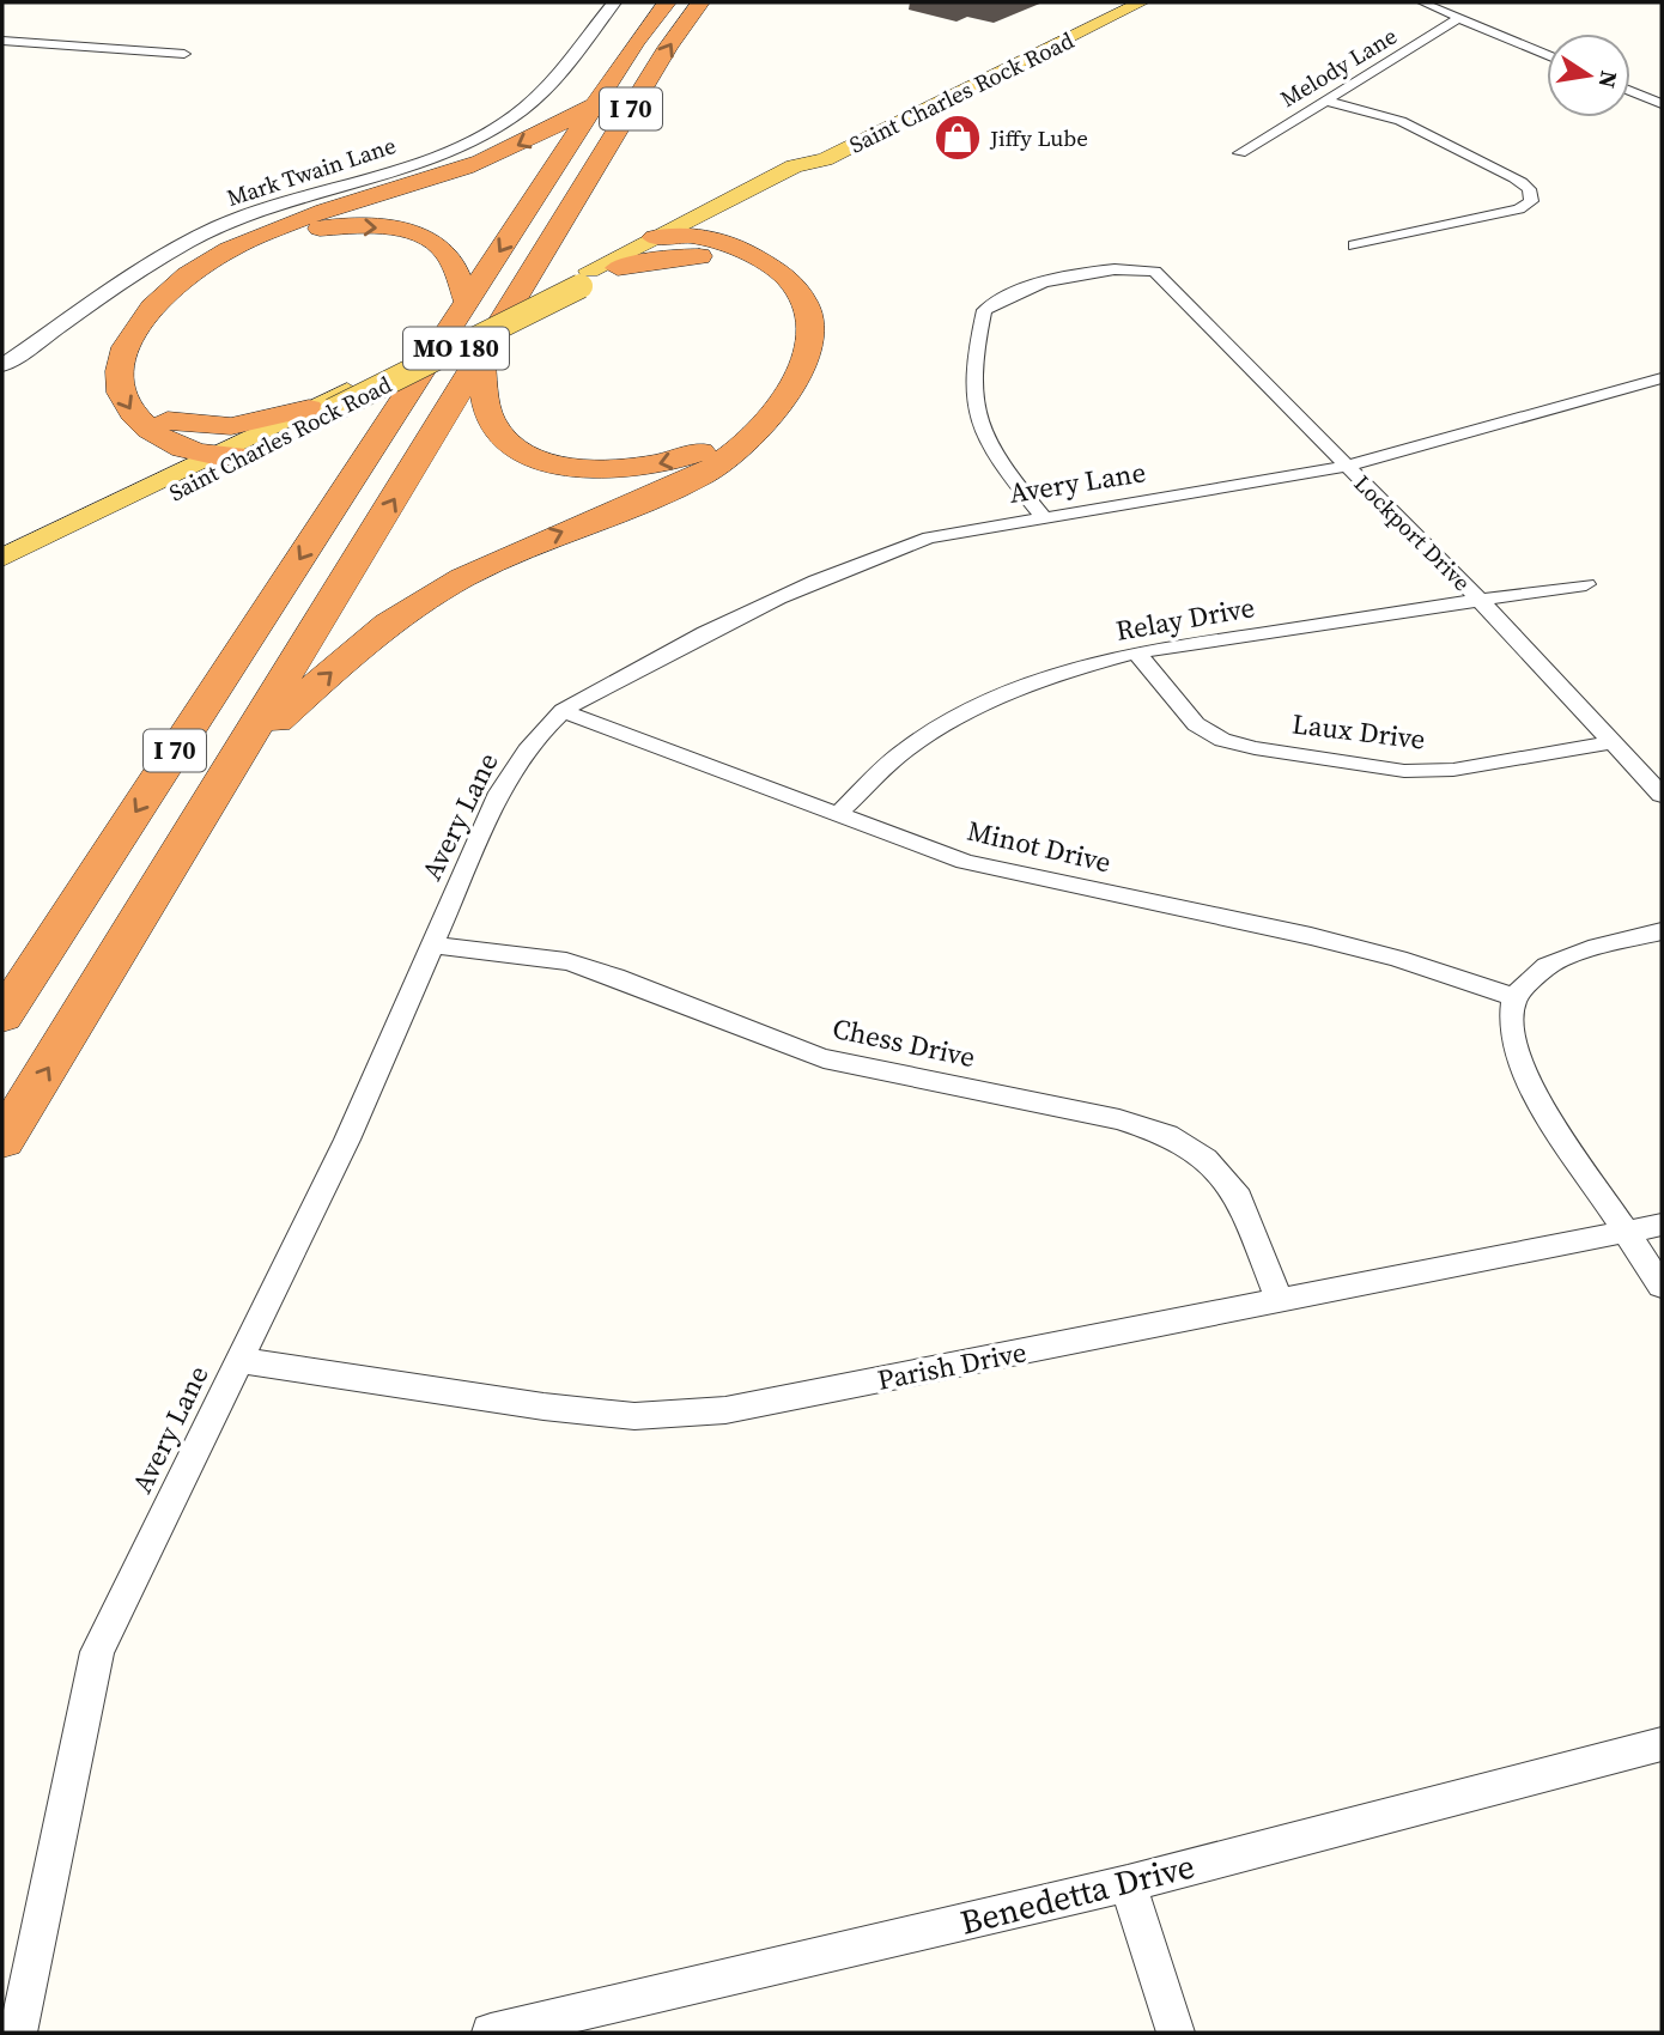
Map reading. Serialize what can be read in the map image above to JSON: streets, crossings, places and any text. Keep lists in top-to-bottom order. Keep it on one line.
{"streets":{"highway":["I 70"],"main road":["Saint Charles Rock Road","MO 180"],"street":["Melody Lane","Mark Twain Lane","Avery Lane","Lockport Drive","Relay Drive","Laux Drive","Minot Drive","Chess Drive","Parish Drive","Benedetta Drive"]},"crossings":[["Avery Lane","Lockport Drive"],["Avery Lane","Minot Drive"],["Avery Lane","Chess Drive"],["Avery Lane","Parish Drive"],["Lockport Drive","Relay Drive"],["Lockport Drive","Laux Drive"],["Relay Drive","Laux Drive"],["Relay Drive","Minot Drive"],["Chess Drive","Parish Drive"]],"places":{"shop":["Jiffy Lube"]},"north":"right"}
